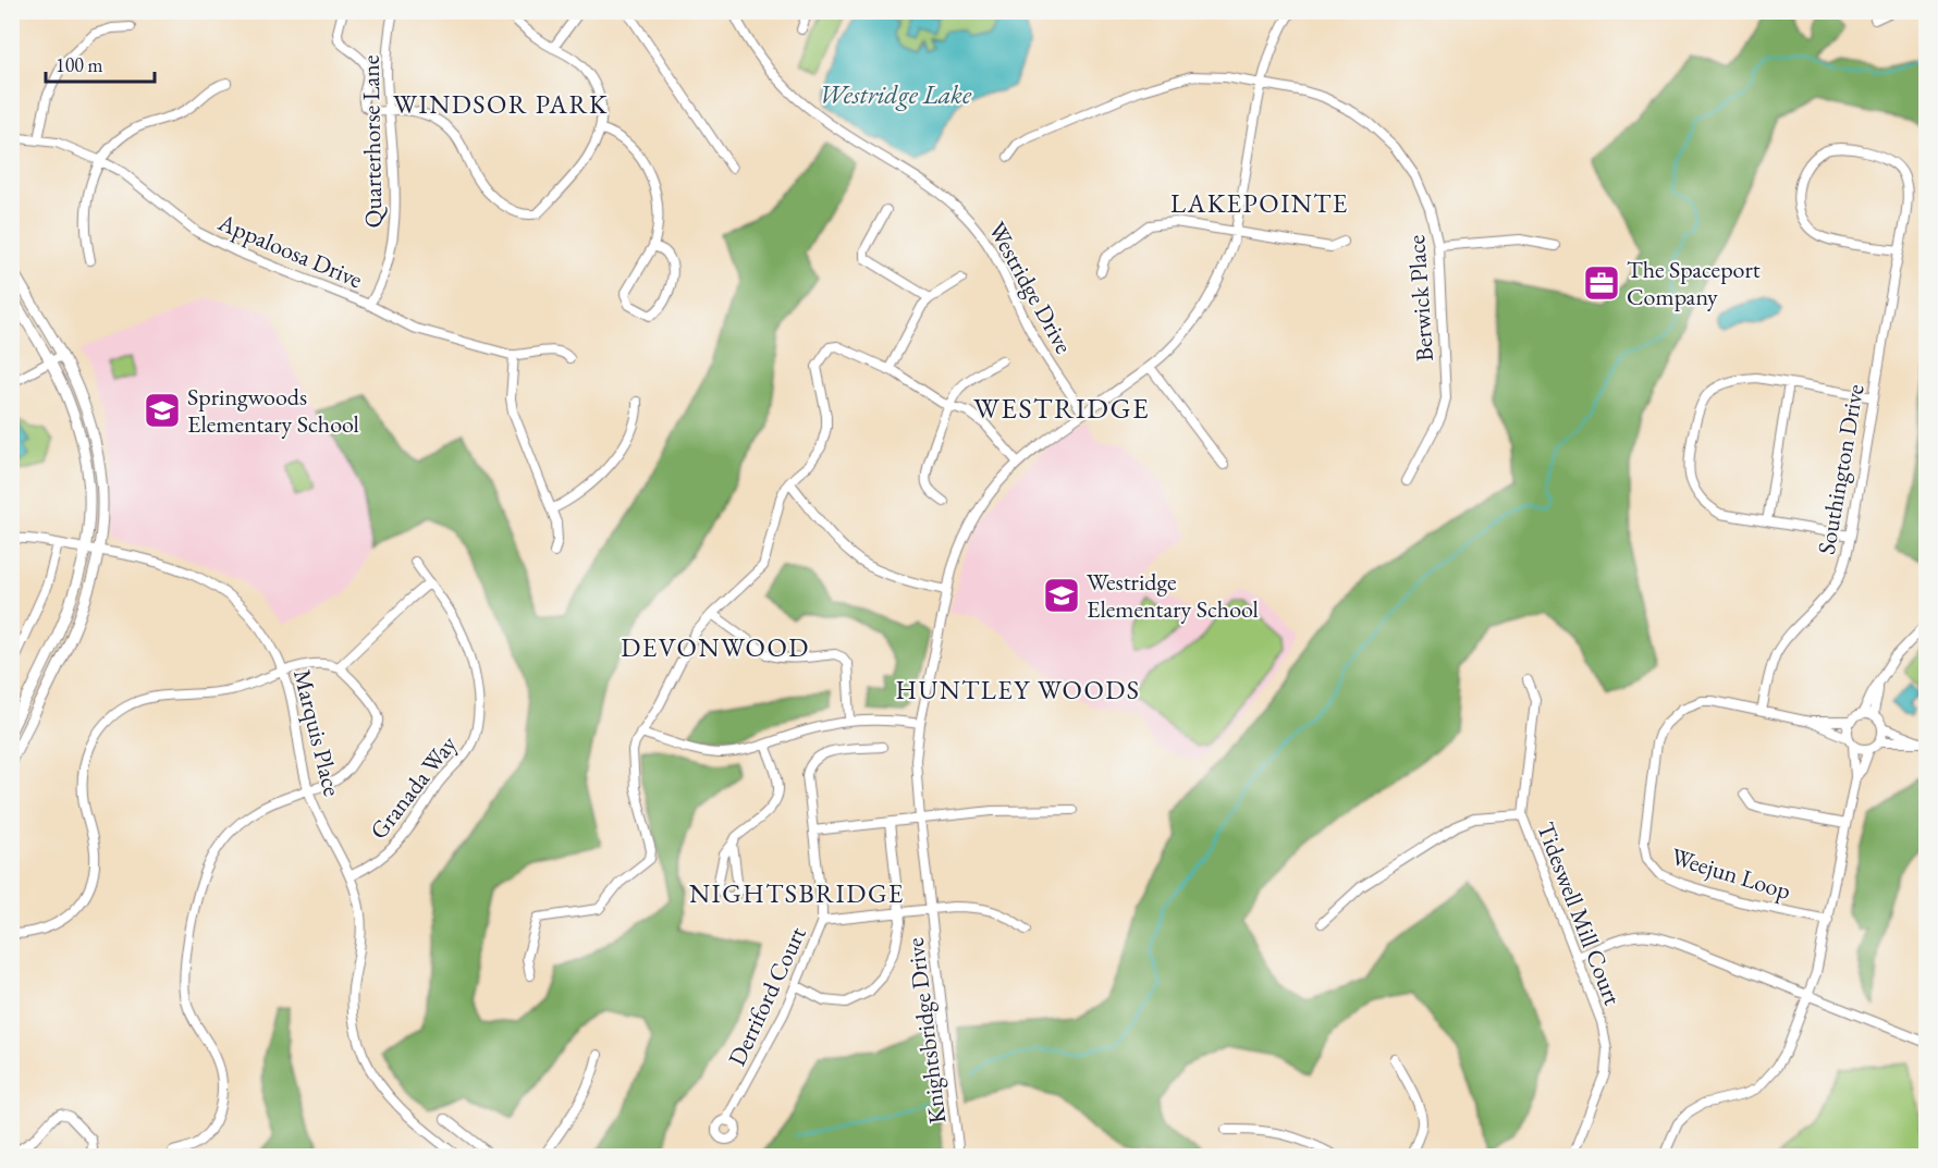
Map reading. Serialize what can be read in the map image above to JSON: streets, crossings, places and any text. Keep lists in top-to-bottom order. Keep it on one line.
{"streets":{"street":["Quarterhorse Lane","Appaloosa Drive","Westridge Drive","Berwick Place","Southington Drive","Marquis Place","Granada Way","Weejun Loop","Tideswell Mill Court","Derriford Court","Knightsbridge Drive"]},"crossings":[["Quarterhorse Lane","Appaloosa Drive"],["Westridge Drive","Knightsbridge Drive"],["Berwick Place","Knightsbridge Drive"],["Southington Drive","Weejun Loop"],["Marquis Place","Granada Way"]],"districts":["WINDSOR PARK","LAKEPOINTE","WESTRIDGE","DEVONWOOD","HUNTLEY WOODS","NIGHTSBRIDGE"],"water":["Westridge Lake"],"places":{"office":["The Spaceport Company"],"school or university":["Springwoods Elementary School","Westridge Elementary School"]},"scale_bar":"100 m"}
